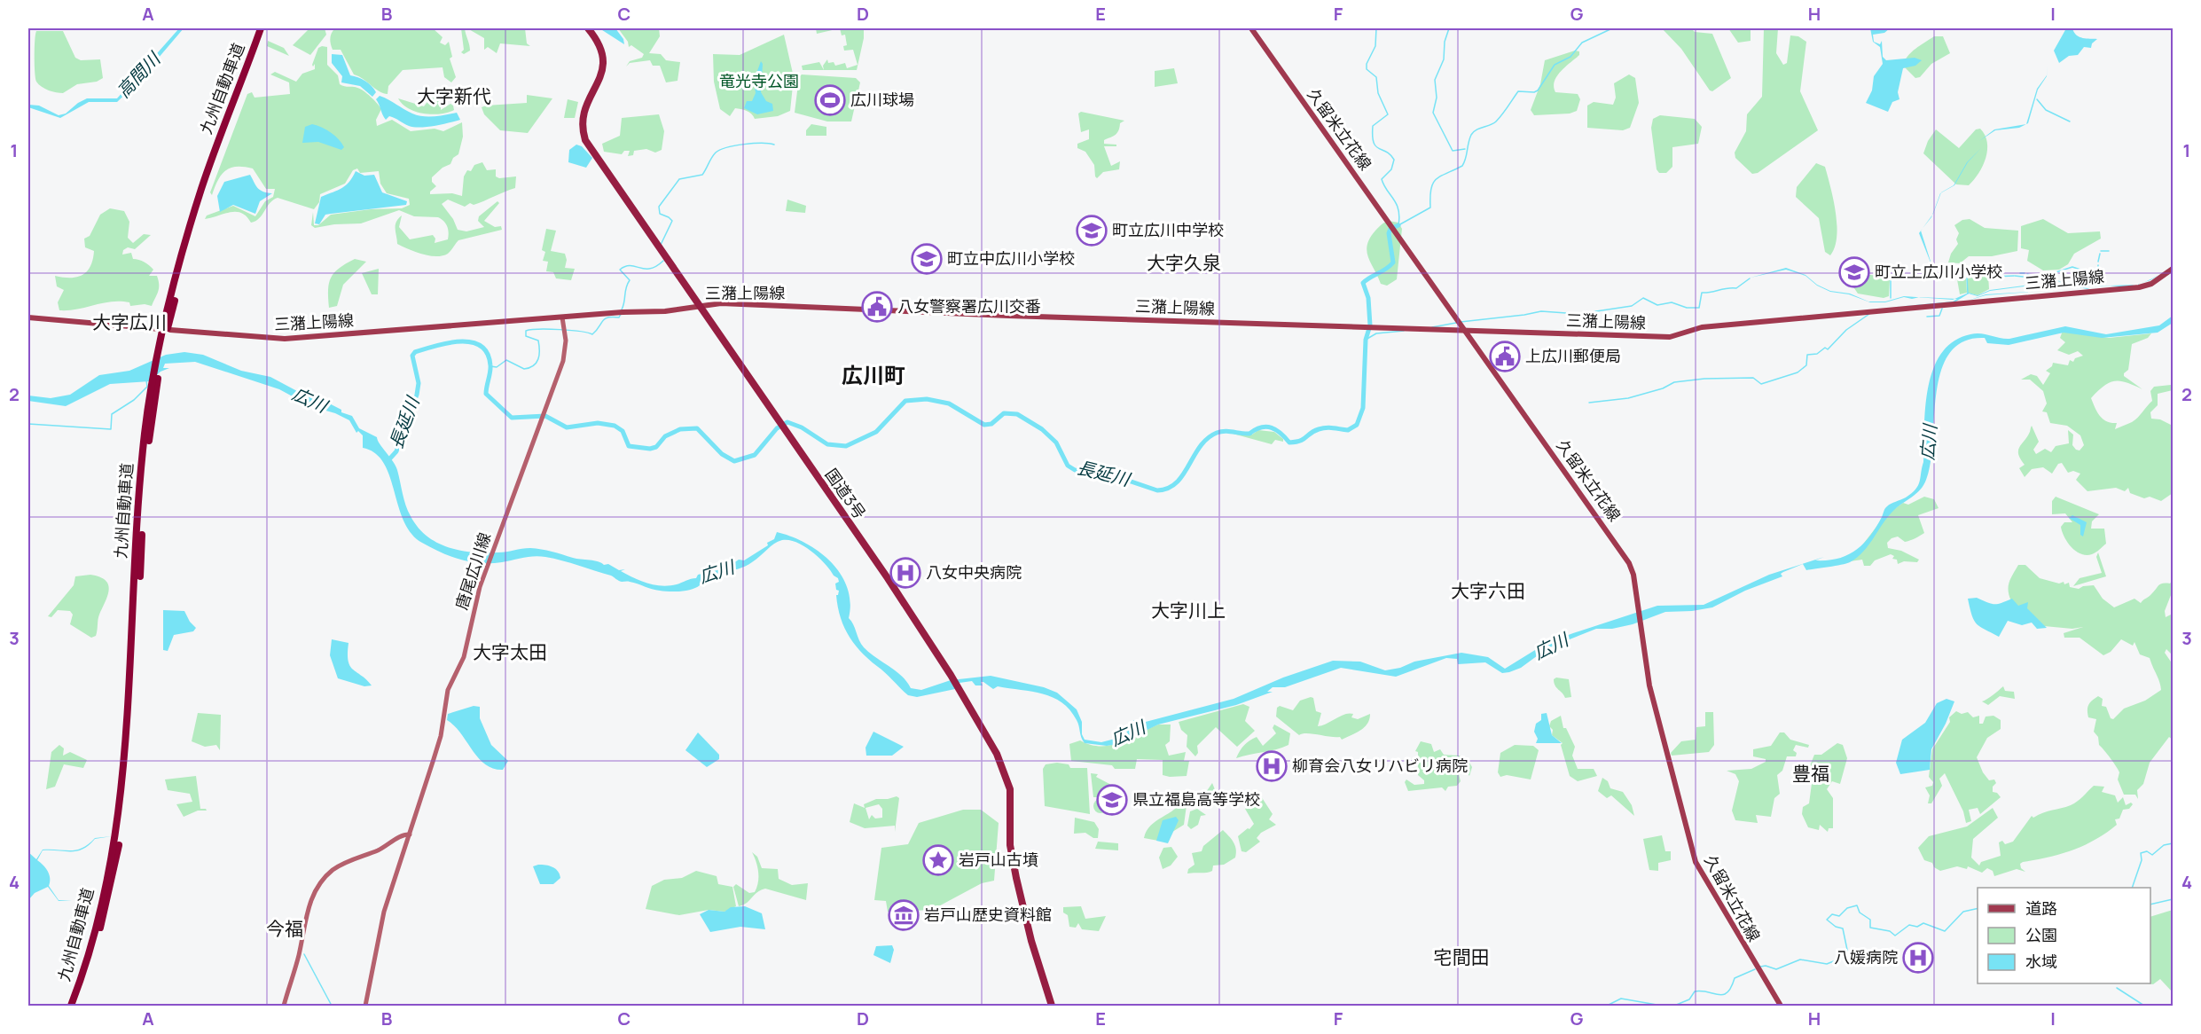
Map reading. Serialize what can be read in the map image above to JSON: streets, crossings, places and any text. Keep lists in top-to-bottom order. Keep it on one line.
{"streets":{"highway":["九州自動車道","国道3号"],"main road":["久留米立花線","三潴上陽線","唐尾広川線"]},"crossings":[["久留米立花線","三潴上陽線"],["三潴上陽線","国道3号"],["三潴上陽線","唐尾広川線"]],"districts":["大字新代","大字久泉","大字広川","広川町","大字六田","大字川上","大字太田","豊福","今福","宅間田"],"water":["高間川","広川","長延川"],"parks":["竜光寺公園"],"places":{"sports":["広川球場"],"school or university":["町立広川中学校","町立中広川小学校","町立上広川小学校","県立福島高等学校"],"public building":["八女警察署広川交番","上広川郵便局"],"hospital":["八女中央病院","柳育会八女リハビリ病院","八媛病院"],"place":["岩戸山古墳"],"museum":["岩戸山歴史資料館"]},"legend":["道路","公園","水域"],"grid":{"columns":["A","B","C","D","E","F","G","H","I"],"rows":["1","2","3","4"]}}
